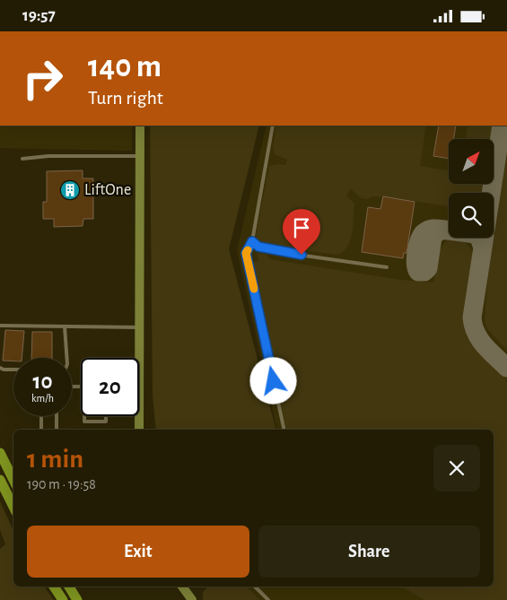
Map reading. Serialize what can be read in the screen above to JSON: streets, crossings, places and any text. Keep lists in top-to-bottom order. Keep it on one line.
{"places":{"building":["LiftOne"]},"north":"top right","page":{"status":"19:57","turn":["140 m","Turn right"],"speed":"10 km/h","limit":"20","heading":["1 min","190 m · 19:58"],"buttons":["Exit","Share"]}}
